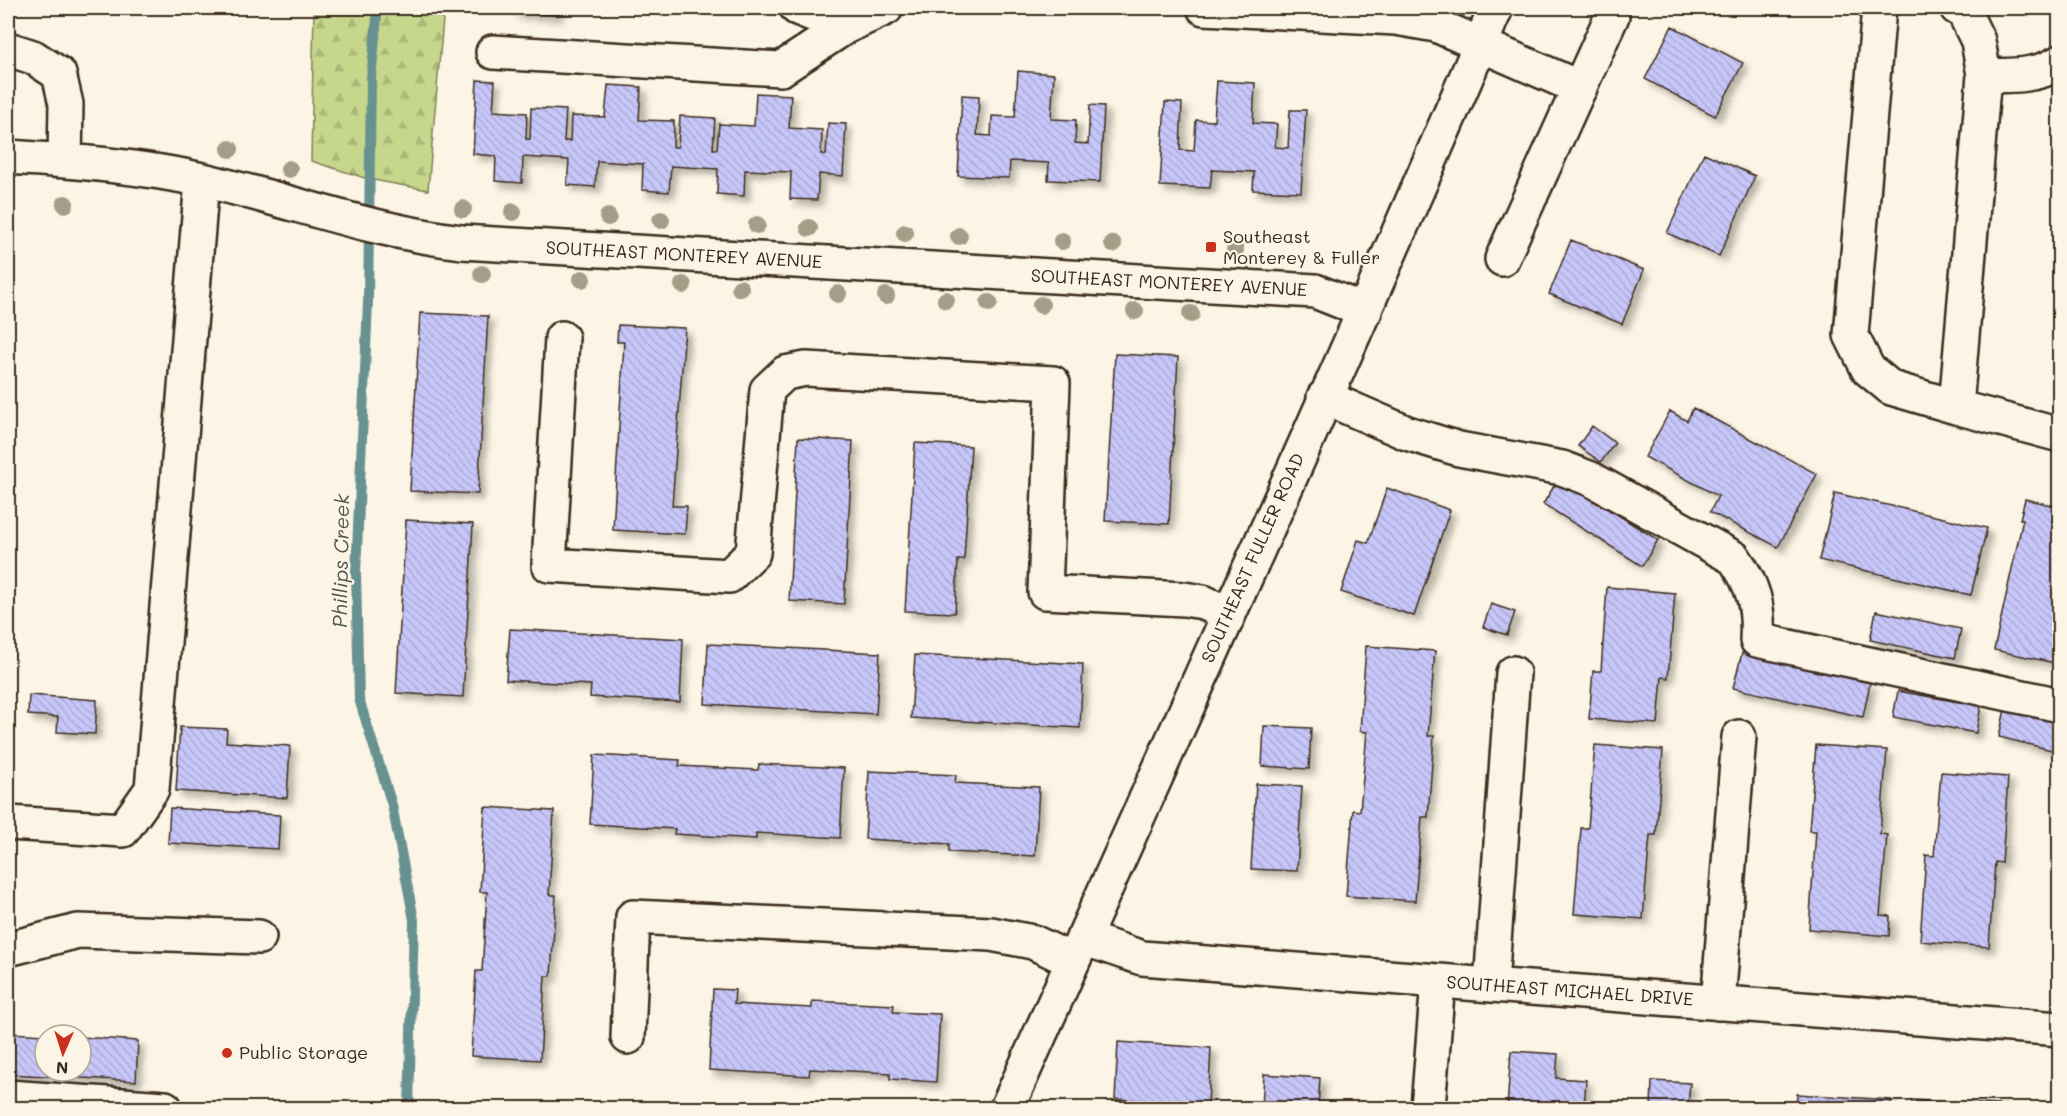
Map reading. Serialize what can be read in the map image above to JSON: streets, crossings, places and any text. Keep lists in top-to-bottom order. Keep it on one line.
{"streets":{"street":["SOUTHEAST MONTEREY AVENUE","SOUTHEAST FULLER ROAD","SOUTHEAST MICHAEL DRIVE"]},"crossings":[["SOUTHEAST MONTEREY AVENUE","SOUTHEAST FULLER ROAD"],["SOUTHEAST FULLER ROAD","SOUTHEAST MICHAEL DRIVE"]],"water":["Phillips Creek"],"places":{"transit":["Southeast Monterey & Fuller"],"other":["Public Storage"]},"north":"bottom"}
